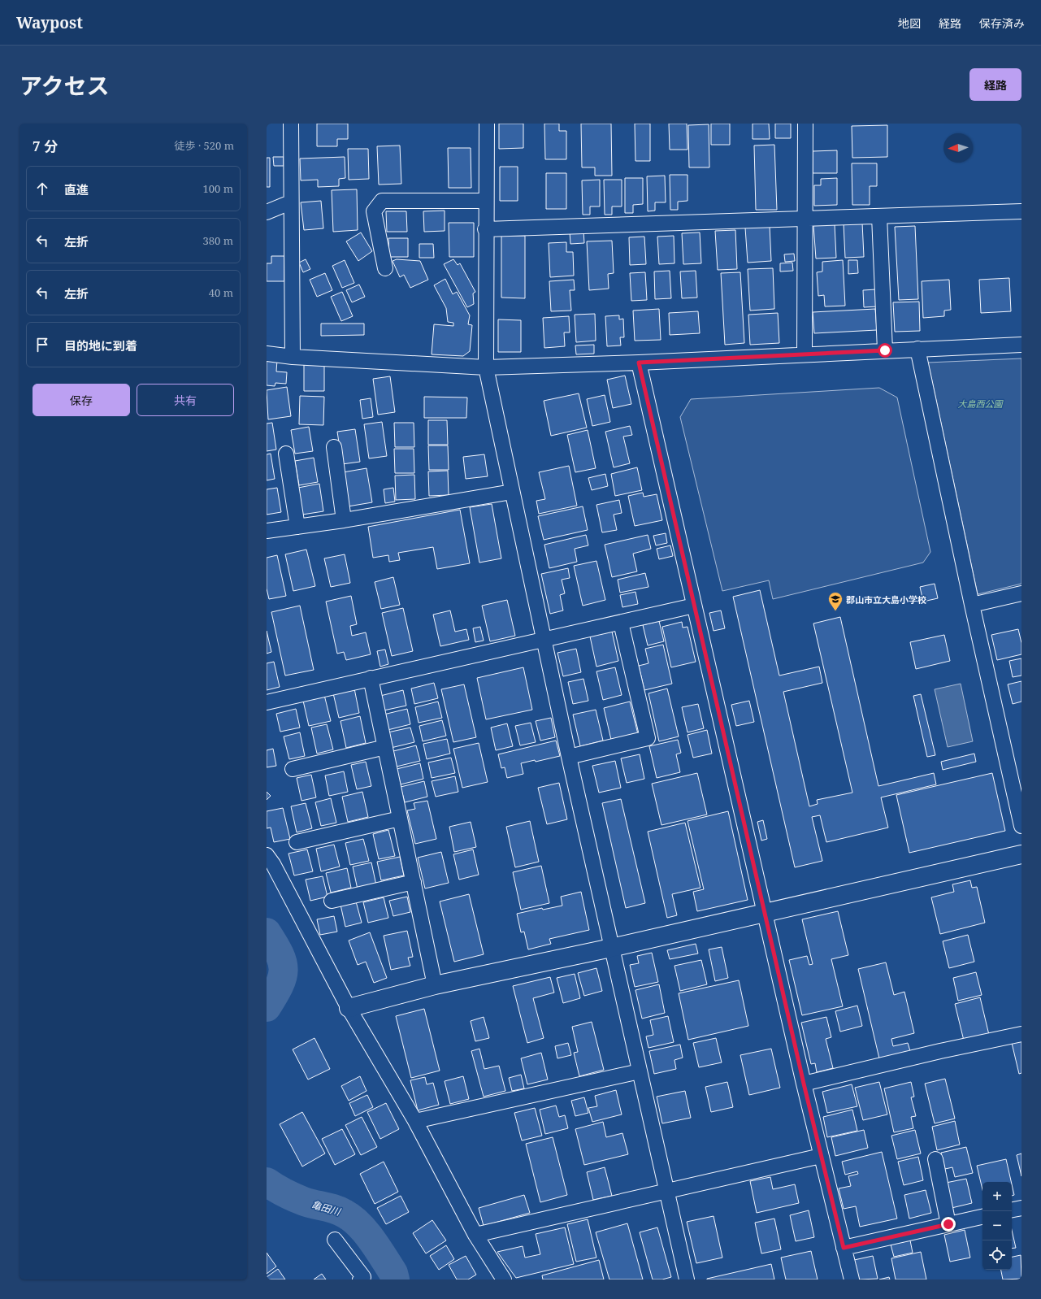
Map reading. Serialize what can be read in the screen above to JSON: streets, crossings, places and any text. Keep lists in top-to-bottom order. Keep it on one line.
{"water":["亀田川"],"parks":["大島西公園"],"places":{"school or university":["郡山市立大島小学校"]},"north":"left","page":{"header":"Waypost","nav":["地図","経路","保存済み"],"title":"アクセス","buttons":["経路",["保存","共有"]],"heading":["7 分","徒歩 · 520 m"],"list":[["直進","100 m"],["左折","380 m"],["左折","40 m"],"目的地に到着"],"map_buttons":["+","−"]}}
